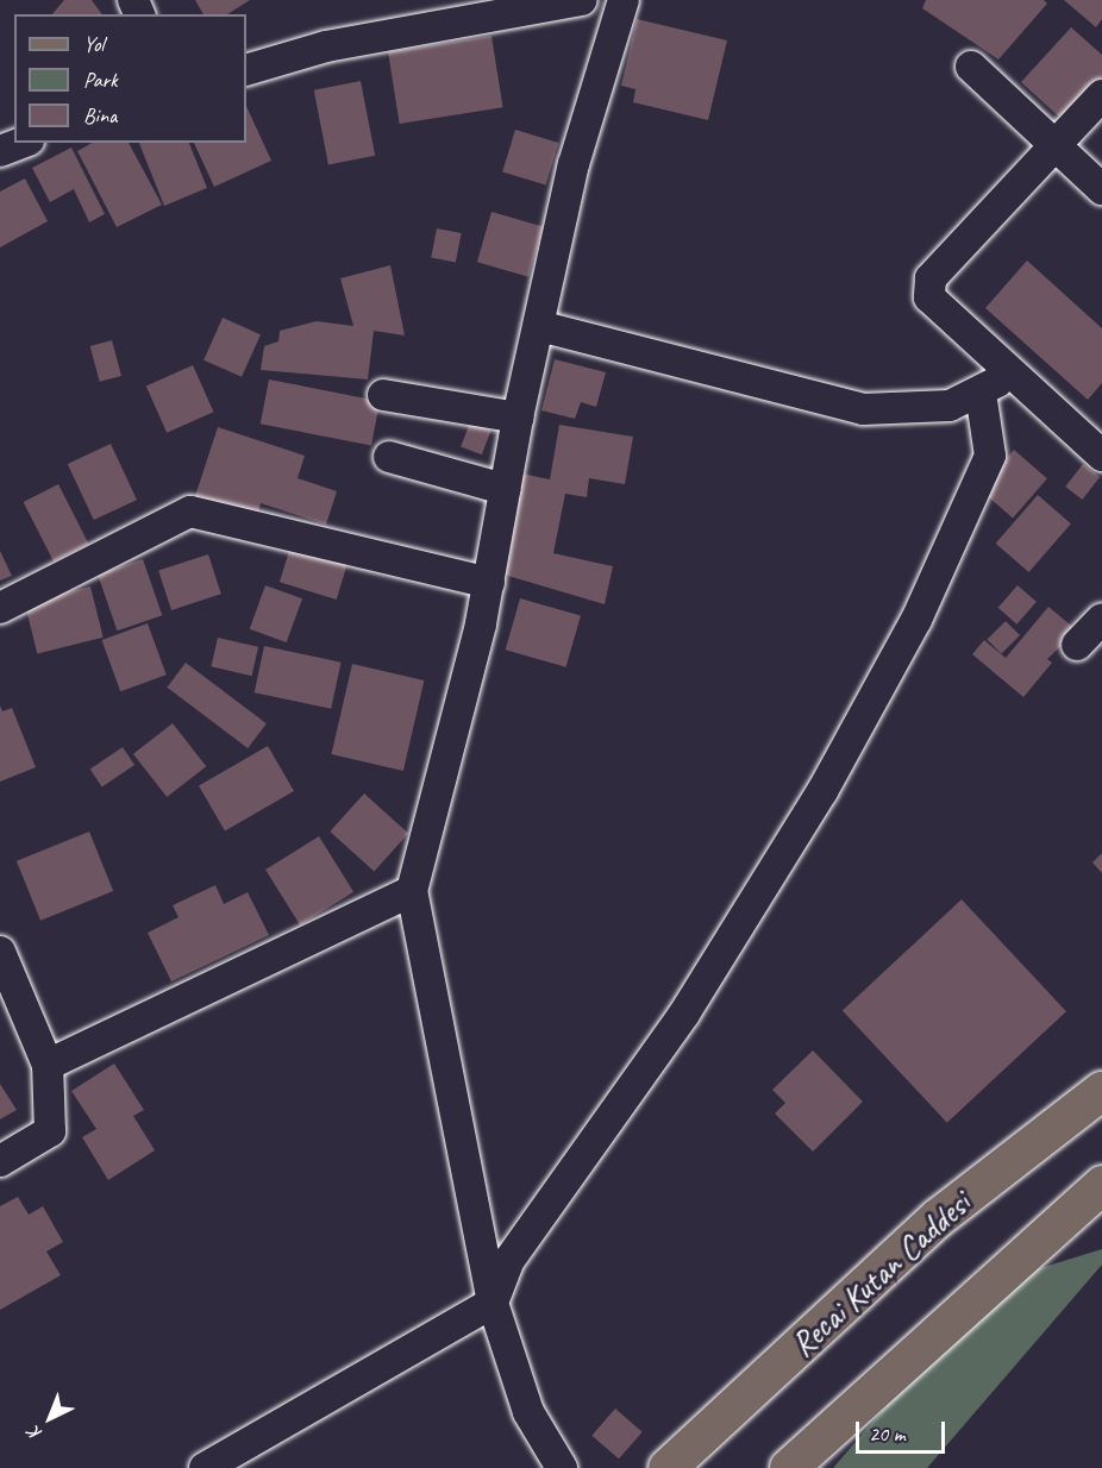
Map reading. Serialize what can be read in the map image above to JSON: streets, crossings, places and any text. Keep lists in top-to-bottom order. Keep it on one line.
{"streets":{"main road":["Recai Kutan Caddesi"]},"legend":["Yol","Park","Bina"],"scale_bar":"20 m","north":"bottom left"}
